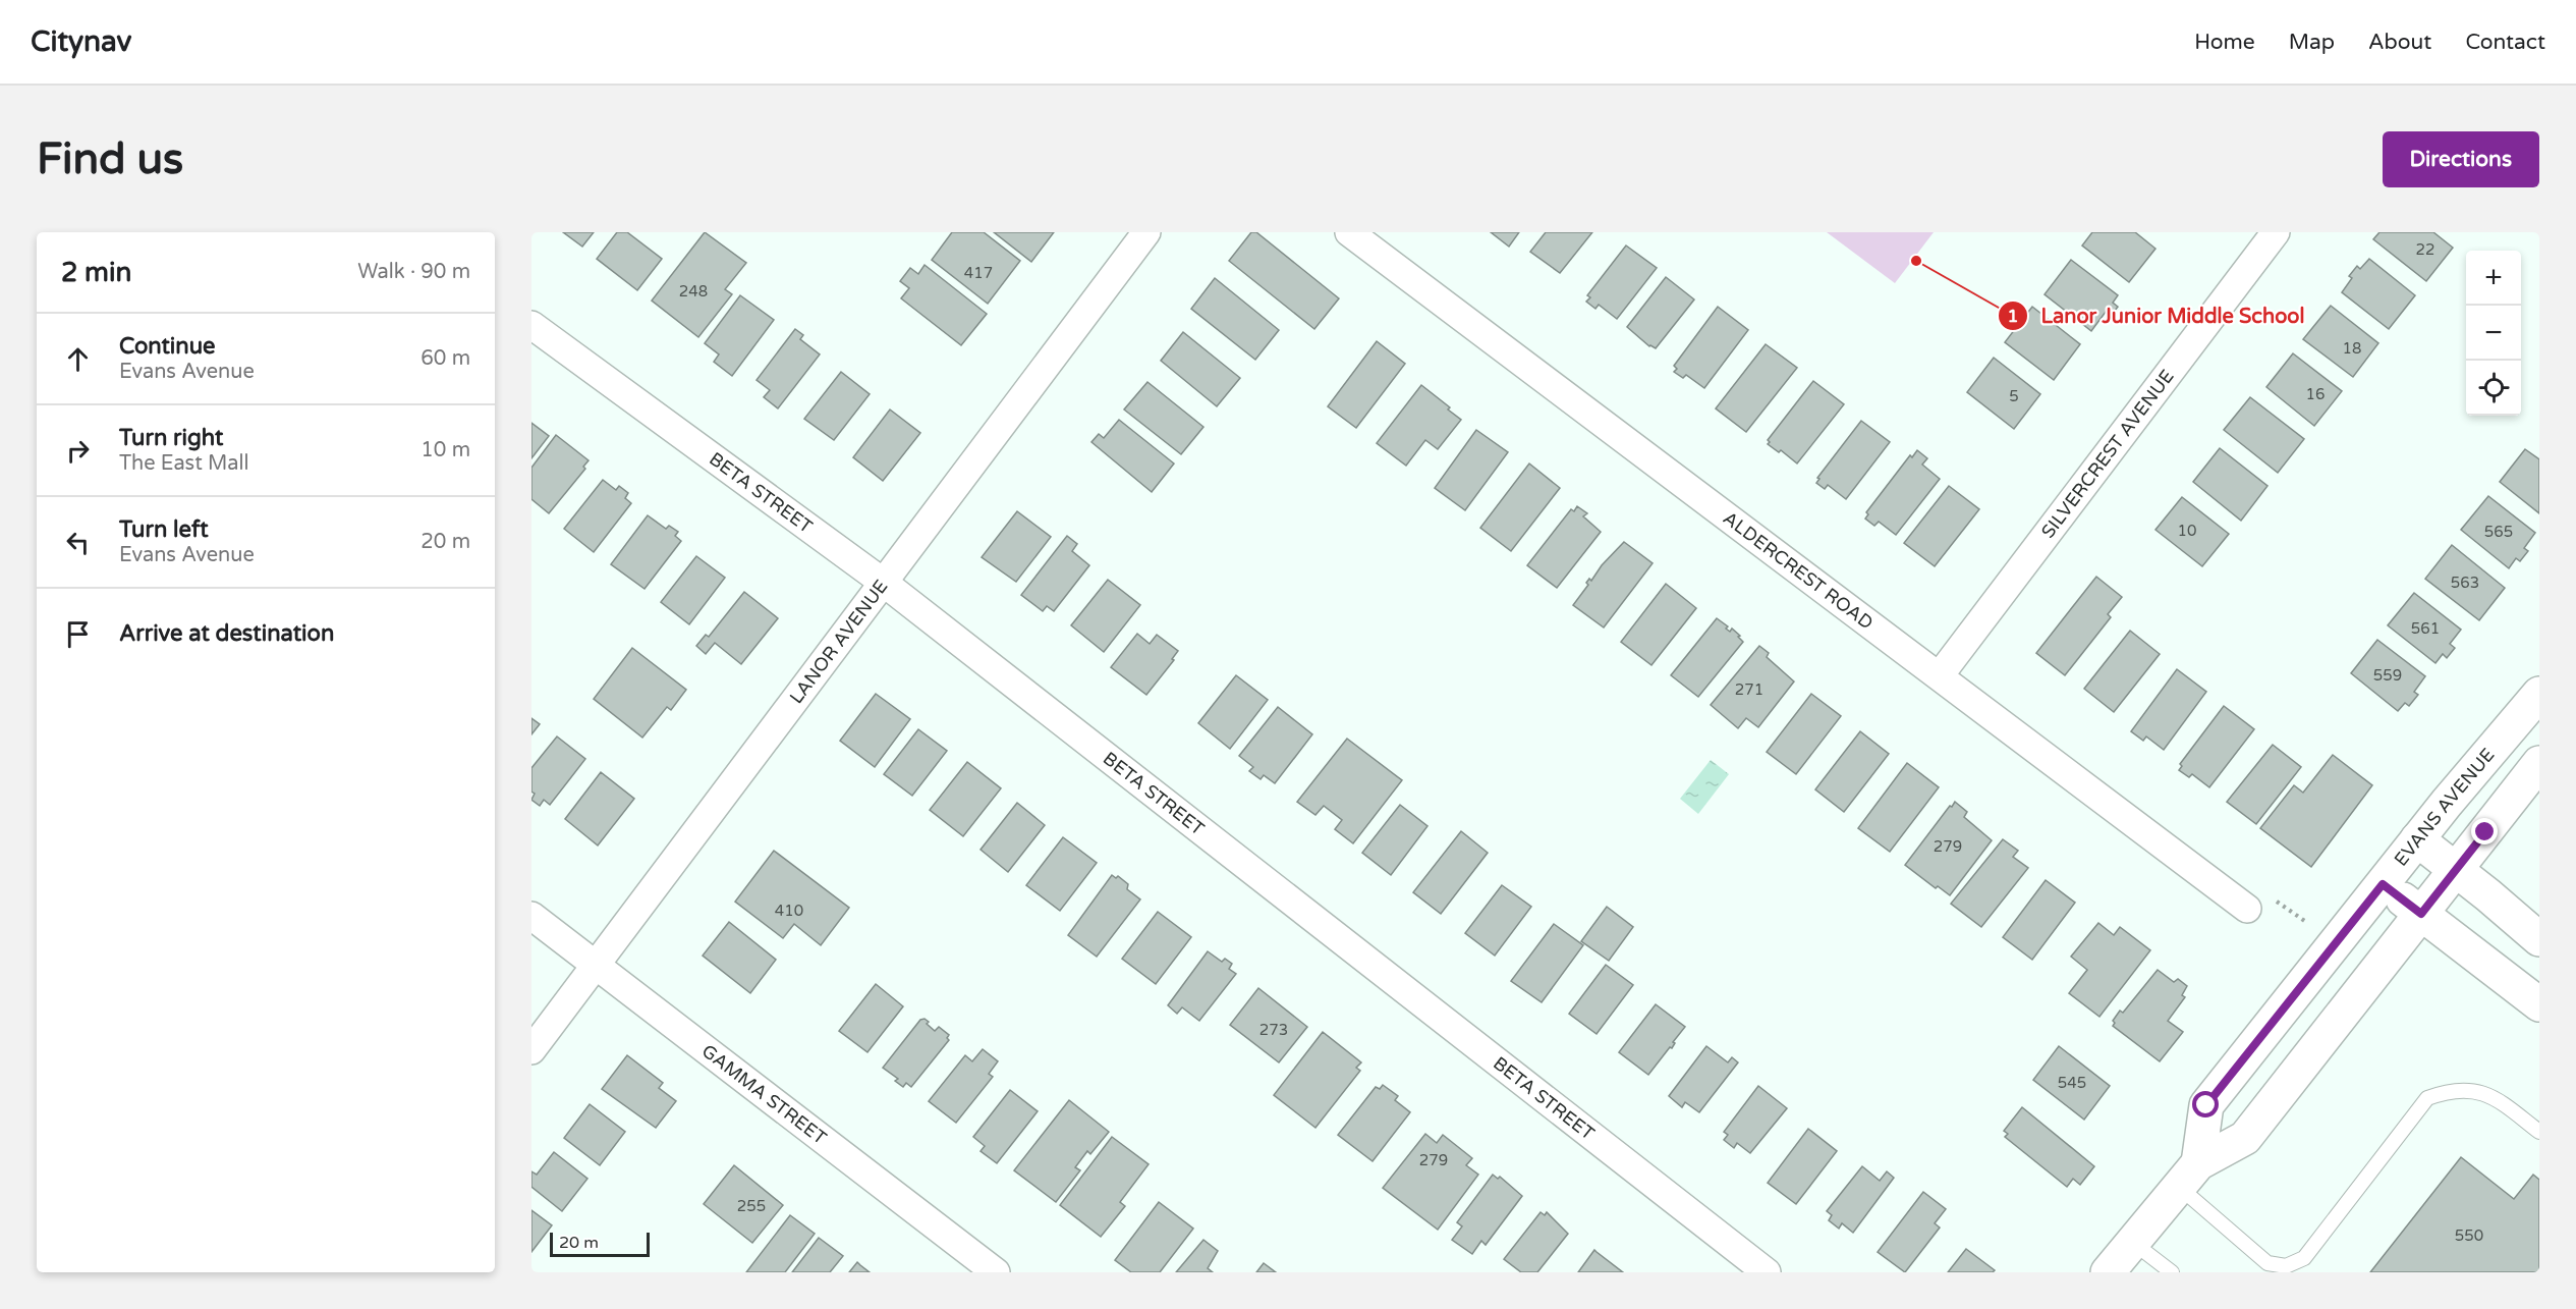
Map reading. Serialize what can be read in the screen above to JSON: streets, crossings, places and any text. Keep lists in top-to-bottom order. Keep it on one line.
{"streets":{"main road":["EVANS AVENUE"],"street":["SILVERCREST AVENUE","BETA STREET","ALDERCREST ROAD","LANOR AVENUE","GAMMA STREET"]},"crossings":[["SILVERCREST AVENUE","ALDERCREST ROAD"],["BETA STREET","LANOR AVENUE"],["LANOR AVENUE","GAMMA STREET"]],"places":["Lanor Junior Middle School"],"house_numbers":["22","417","248","18","16","5","10","565","563","561","559","271","279","410","273","545","279","255","550"],"scale_bar":"20 m","page":{"header":"Citynav","nav":["Home","Map","About","Contact"],"buttons":"Directions","title":"Find us","heading":["2 min","Walk · 90 m"],"map_buttons":["+","−"],"list":[["Continue","Evans Avenue","60 m"],["Turn right","The East Mall","10 m"],["Turn left","Evans Avenue","20 m"],"Arrive at destination"],"scale":"20 m"}}
